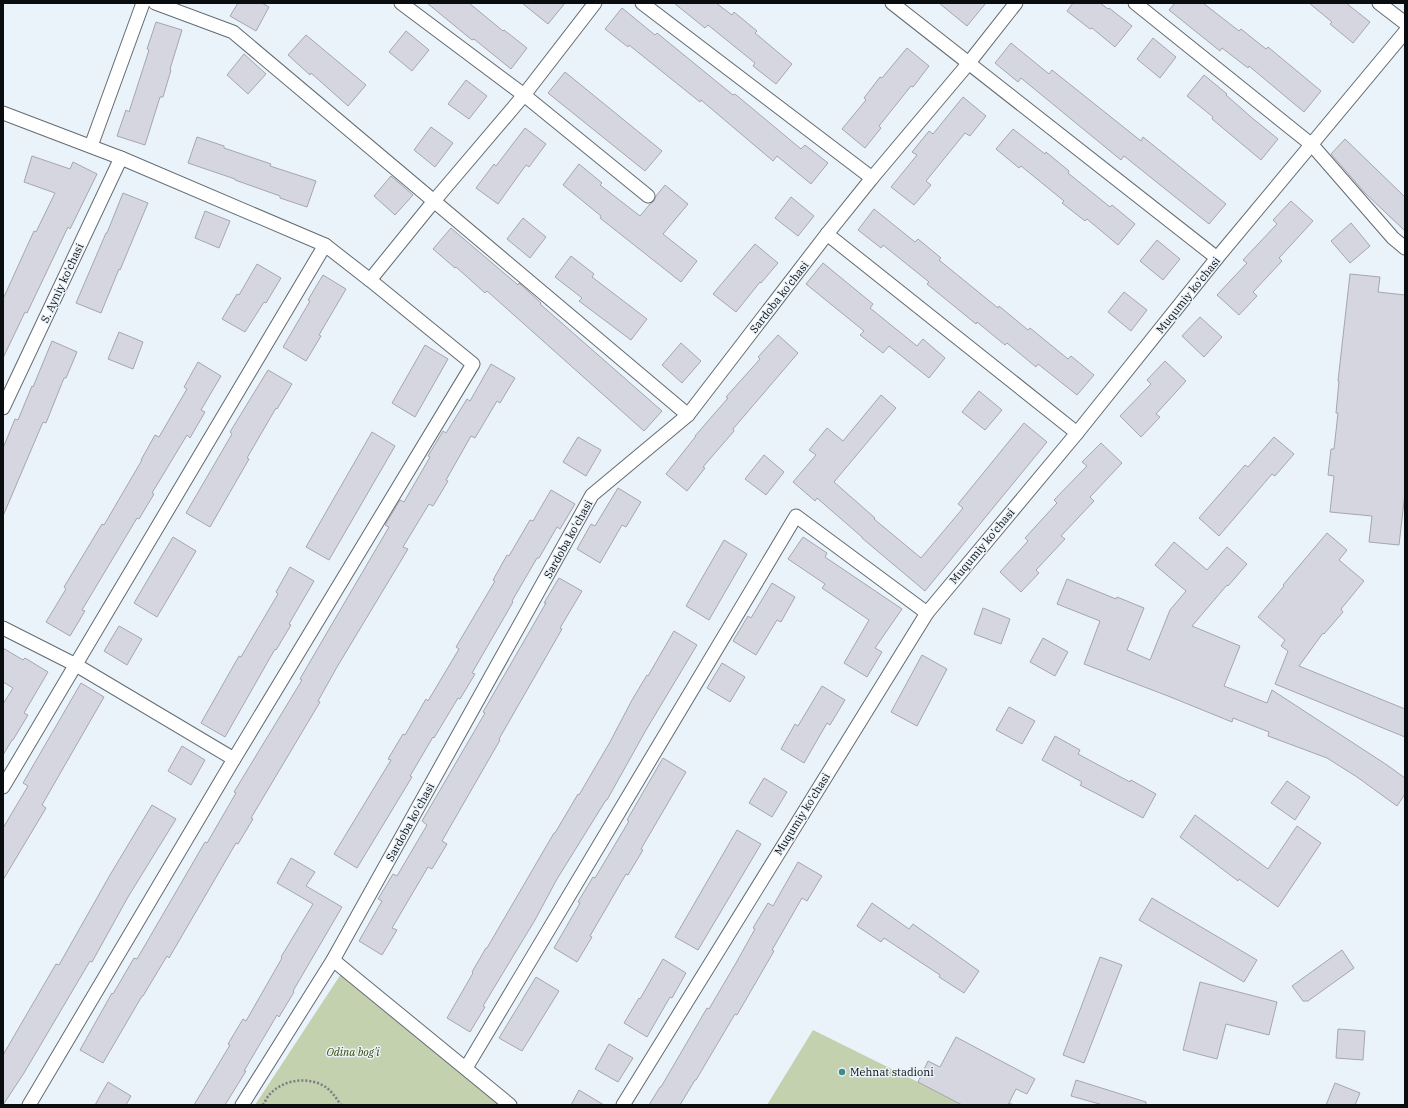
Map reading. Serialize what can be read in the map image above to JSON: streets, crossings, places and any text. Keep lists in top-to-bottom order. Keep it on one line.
{"streets":{"street":["S. Ayniy ko'chasi","Muqumiy ko'chasi","Sardoba ko'chasi"]},"parks":["Odina bog'i"],"places":["Mehnat stadioni"]}
